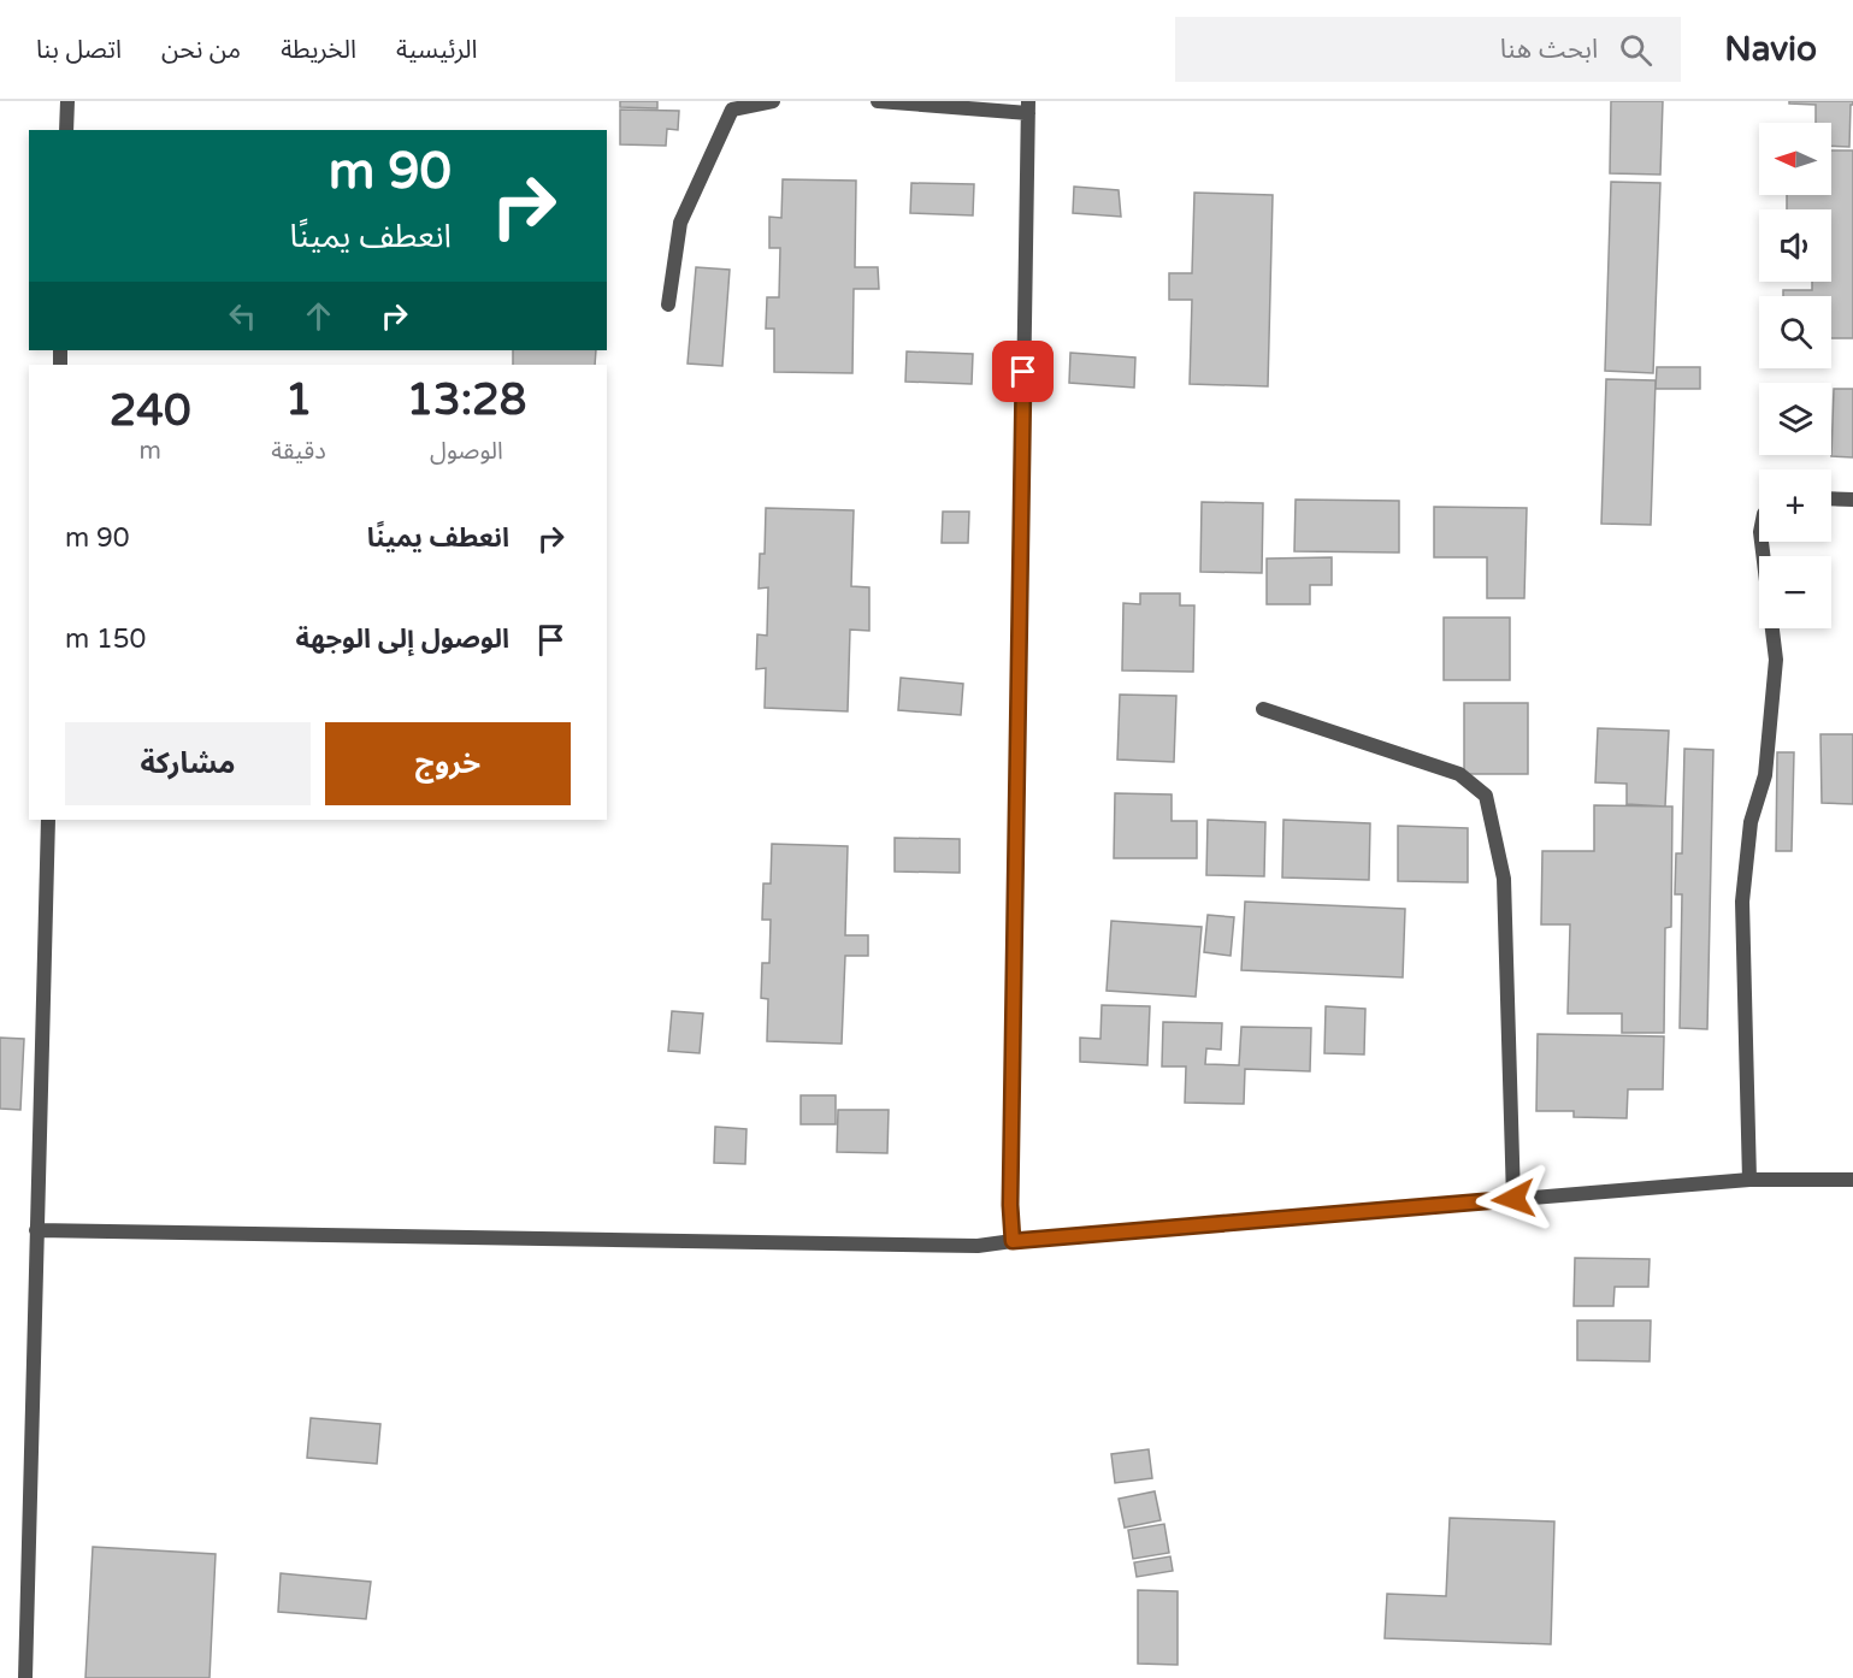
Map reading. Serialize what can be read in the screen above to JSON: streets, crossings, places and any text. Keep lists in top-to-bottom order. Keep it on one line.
{"north":"left","page":{"header":"Navio","search":"ابحث هنا","nav":["الرئيسية","الخريطة","من نحن","اتصل بنا"],"map_buttons":["+","−"],"turn":["90 m","انعطف يمينًا"],"eta":["13:28","الوصول","1","دقيقة","240","m"],"list":[{"name":"انعطف يمينًا","value":"90 m"},{"name":"الوصول إلى الوجهة","value":"150 m"}],"buttons":["خروج","مشاركة"]}}
